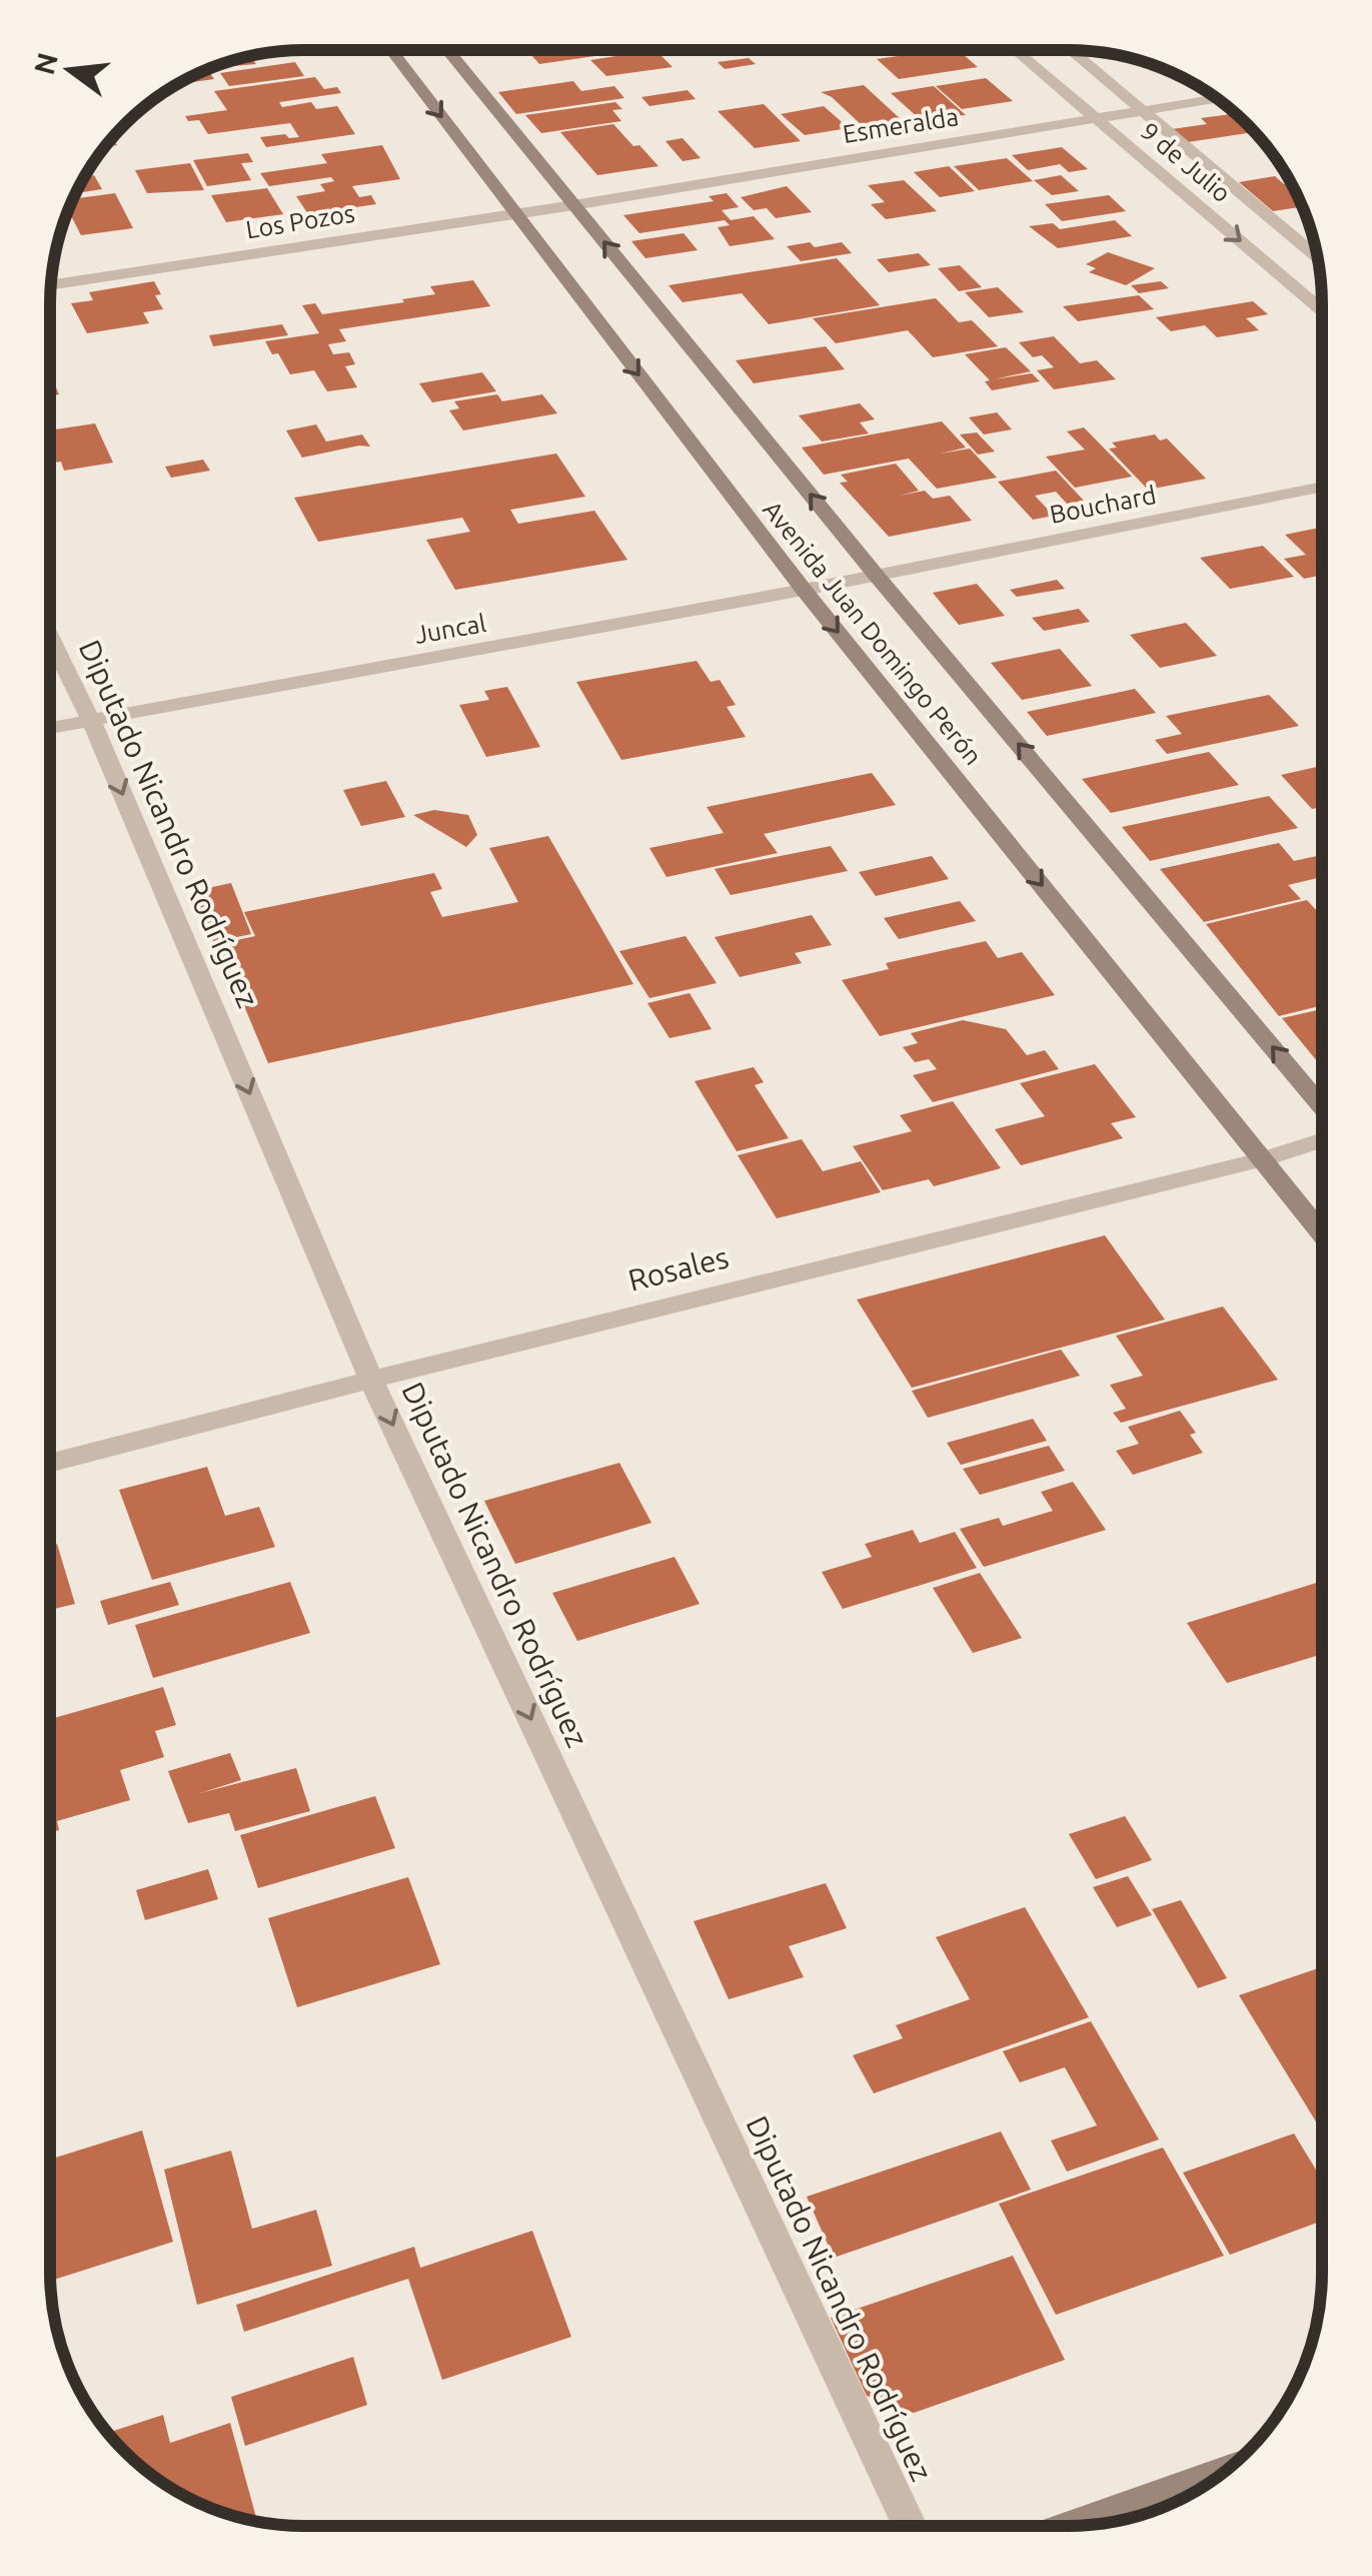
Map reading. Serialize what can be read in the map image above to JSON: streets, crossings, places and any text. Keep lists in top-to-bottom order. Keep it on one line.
{"streets":{"main road":["Avenida Juan Domingo Perón"],"street":["Esmeralda","9 de Julio","Los Pozos","Bouchard","Juncal","Diputado Nicandro Rodríguez","Rosales"]},"crossings":[["Esmeralda","9 de Julio"],["Esmeralda","Los Pozos"],["Esmeralda","Avenida Juan Domingo Perón"],["Los Pozos","Avenida Juan Domingo Perón"],["Bouchard","Juncal"],["Bouchard","Avenida Juan Domingo Perón"],["Juncal","Avenida Juan Domingo Perón"],["Juncal","Diputado Nicandro Rodríguez"],["Avenida Juan Domingo Perón","Rosales"],["Diputado Nicandro Rodríguez","Rosales"]],"one_way":["Diputado Nicandro Rodríguez"],"north":"left"}
